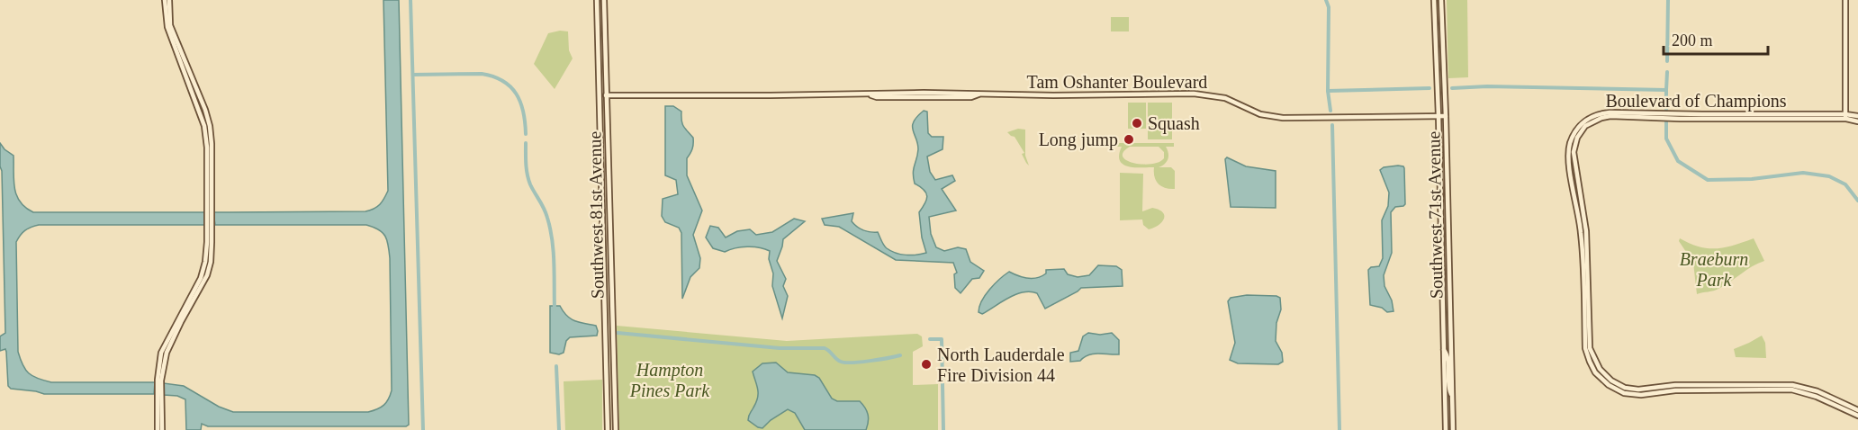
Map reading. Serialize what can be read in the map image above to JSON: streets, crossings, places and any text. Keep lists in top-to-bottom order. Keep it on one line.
{"streets":{"street":["Tam Oshanter Boulevard","Boulevard of Champions","Southwest 81st Avenue","Southwest 71st Avenue"]},"crossings":[["Tam Oshanter Boulevard","Southwest 81st Avenue"],["Tam Oshanter Boulevard","Southwest 71st Avenue"]],"parks":["Braeburn Park","Hampton Pines Park"],"places":["Squash","Long jump","North Lauderdale Fire Division 44"],"scale_bar":"200 m"}
